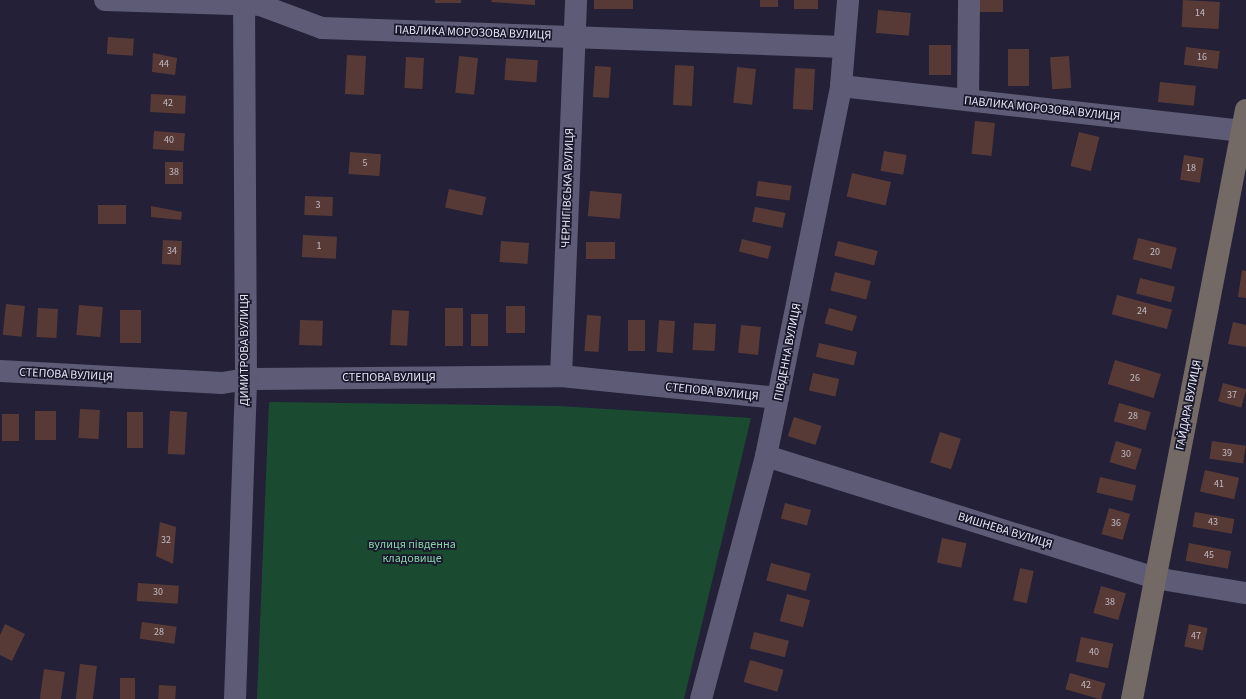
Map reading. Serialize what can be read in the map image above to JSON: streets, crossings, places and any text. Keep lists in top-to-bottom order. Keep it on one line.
{"streets":{"street":["ПАВЛИКА МОРОЗОВА ВУЛИЦЯ","ЧЕРНІГІВСЬКА ВУЛИЦЯ","ДИМИТРОВА ВУЛИЦЯ","ПІВДЕННА ВУЛИЦЯ","СТЕПОВА ВУЛИЦЯ","ГАЙДАРА ВУЛИЦЯ","ВИШНЕВА ВУЛИЦЯ"]},"crossings":[["ПАВЛИКА МОРОЗОВА ВУЛИЦЯ","ЧЕРНІГІВСЬКА ВУЛИЦЯ"],["ПАВЛИКА МОРОЗОВА ВУЛИЦЯ","ДИМИТРОВА ВУЛИЦЯ"],["ПАВЛИКА МОРОЗОВА ВУЛИЦЯ","ПІВДЕННА ВУЛИЦЯ"],["ПАВЛИКА МОРОЗОВА ВУЛИЦЯ","ГАЙДАРА ВУЛИЦЯ"],["ЧЕРНІГІВСЬКА ВУЛИЦЯ","СТЕПОВА ВУЛИЦЯ"],["ДИМИТРОВА ВУЛИЦЯ","СТЕПОВА ВУЛИЦЯ"],["ПІВДЕННА ВУЛИЦЯ","СТЕПОВА ВУЛИЦЯ"],["ПІВДЕННА ВУЛИЦЯ","ВИШНЕВА ВУЛИЦЯ"],["ГАЙДАРА ВУЛИЦЯ","ВИШНЕВА ВУЛИЦЯ"]],"parks":["вулиця південна кладовище"],"house_numbers":["14","16","44","42","40","5","18","38","3","1","34","20","24","26","37","28","39","30","41","43","36","32","45","30","38","28","47","40","42"]}
